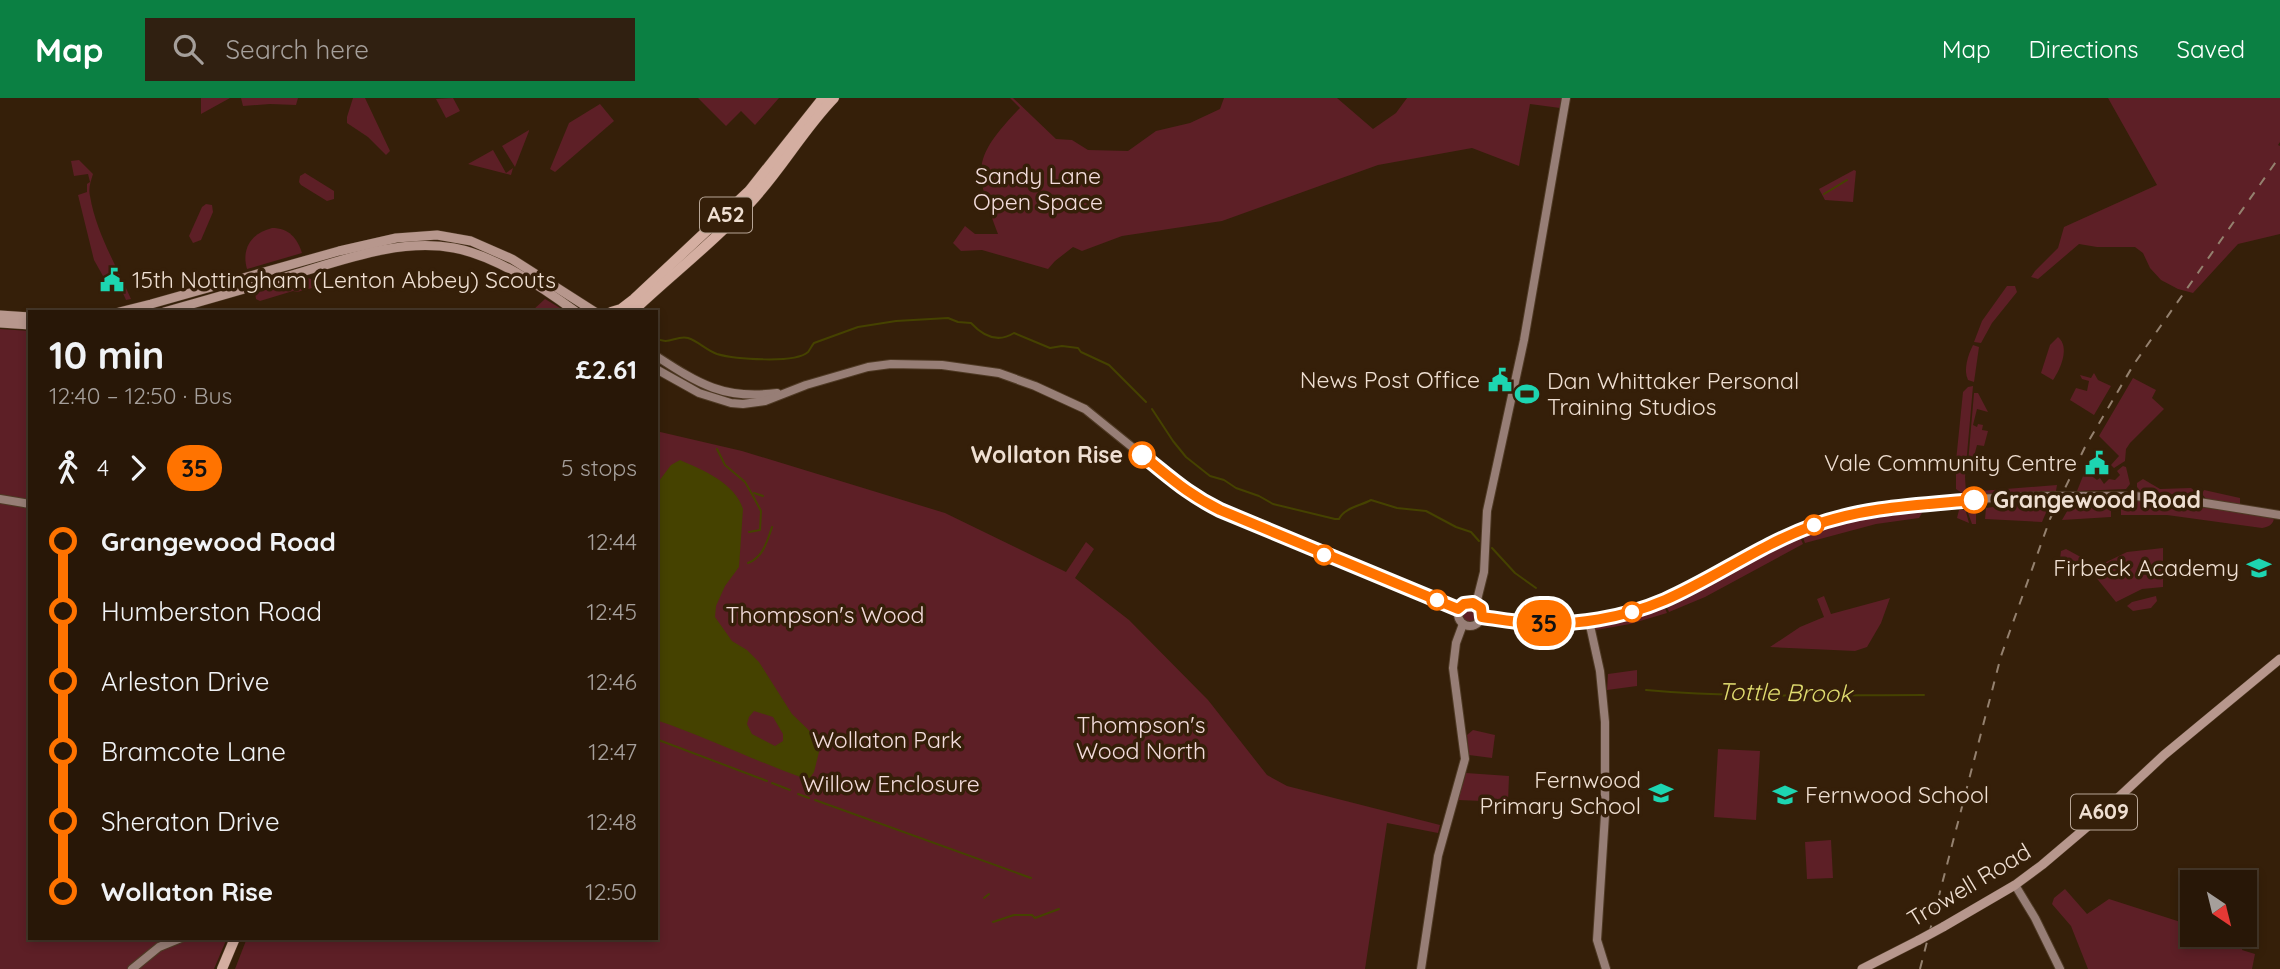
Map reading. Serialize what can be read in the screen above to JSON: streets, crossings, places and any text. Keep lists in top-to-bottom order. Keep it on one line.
{"streets":{"highway":["A52"],"main road":["A609","Trowell Road"]},"water":["Tottle Brook"],"parks":["Sandy Lane Open Space","Thompson's Wood","Thompson's Wood North","Wollaton Park","Willow Enclosure"],"places":{"public building":["15th Nottingham (Lenton Abbey) Scouts","News Post Office","Vale Community Centre"],"sports":["Dan Whittaker Personal Training Studios"],"other":["Wollaton Rise","Grangewood Road"],"school or university":["Firbeck Academy","Fernwood Primary School","Fernwood School"]},"lines":["bus line 35"],"north":"bottom right","page":{"header":"Map","search":"Search here","nav":["Map","Directions","Saved"],"on_map":"35","heading":["10 min","12:40 – 12:50 · Bus","£2.61"],"legs":["4","35","5 stops"],"list":[{"name":"Grangewood Road","value":"12:44"},{"name":"Humberston Road","value":"12:45"},{"name":"Arleston Drive","value":"12:46"},{"name":"Bramcote Lane","value":"12:47"},{"name":"Sheraton Drive","value":"12:48"},{"name":"Wollaton Rise","value":"12:50"}]}}
